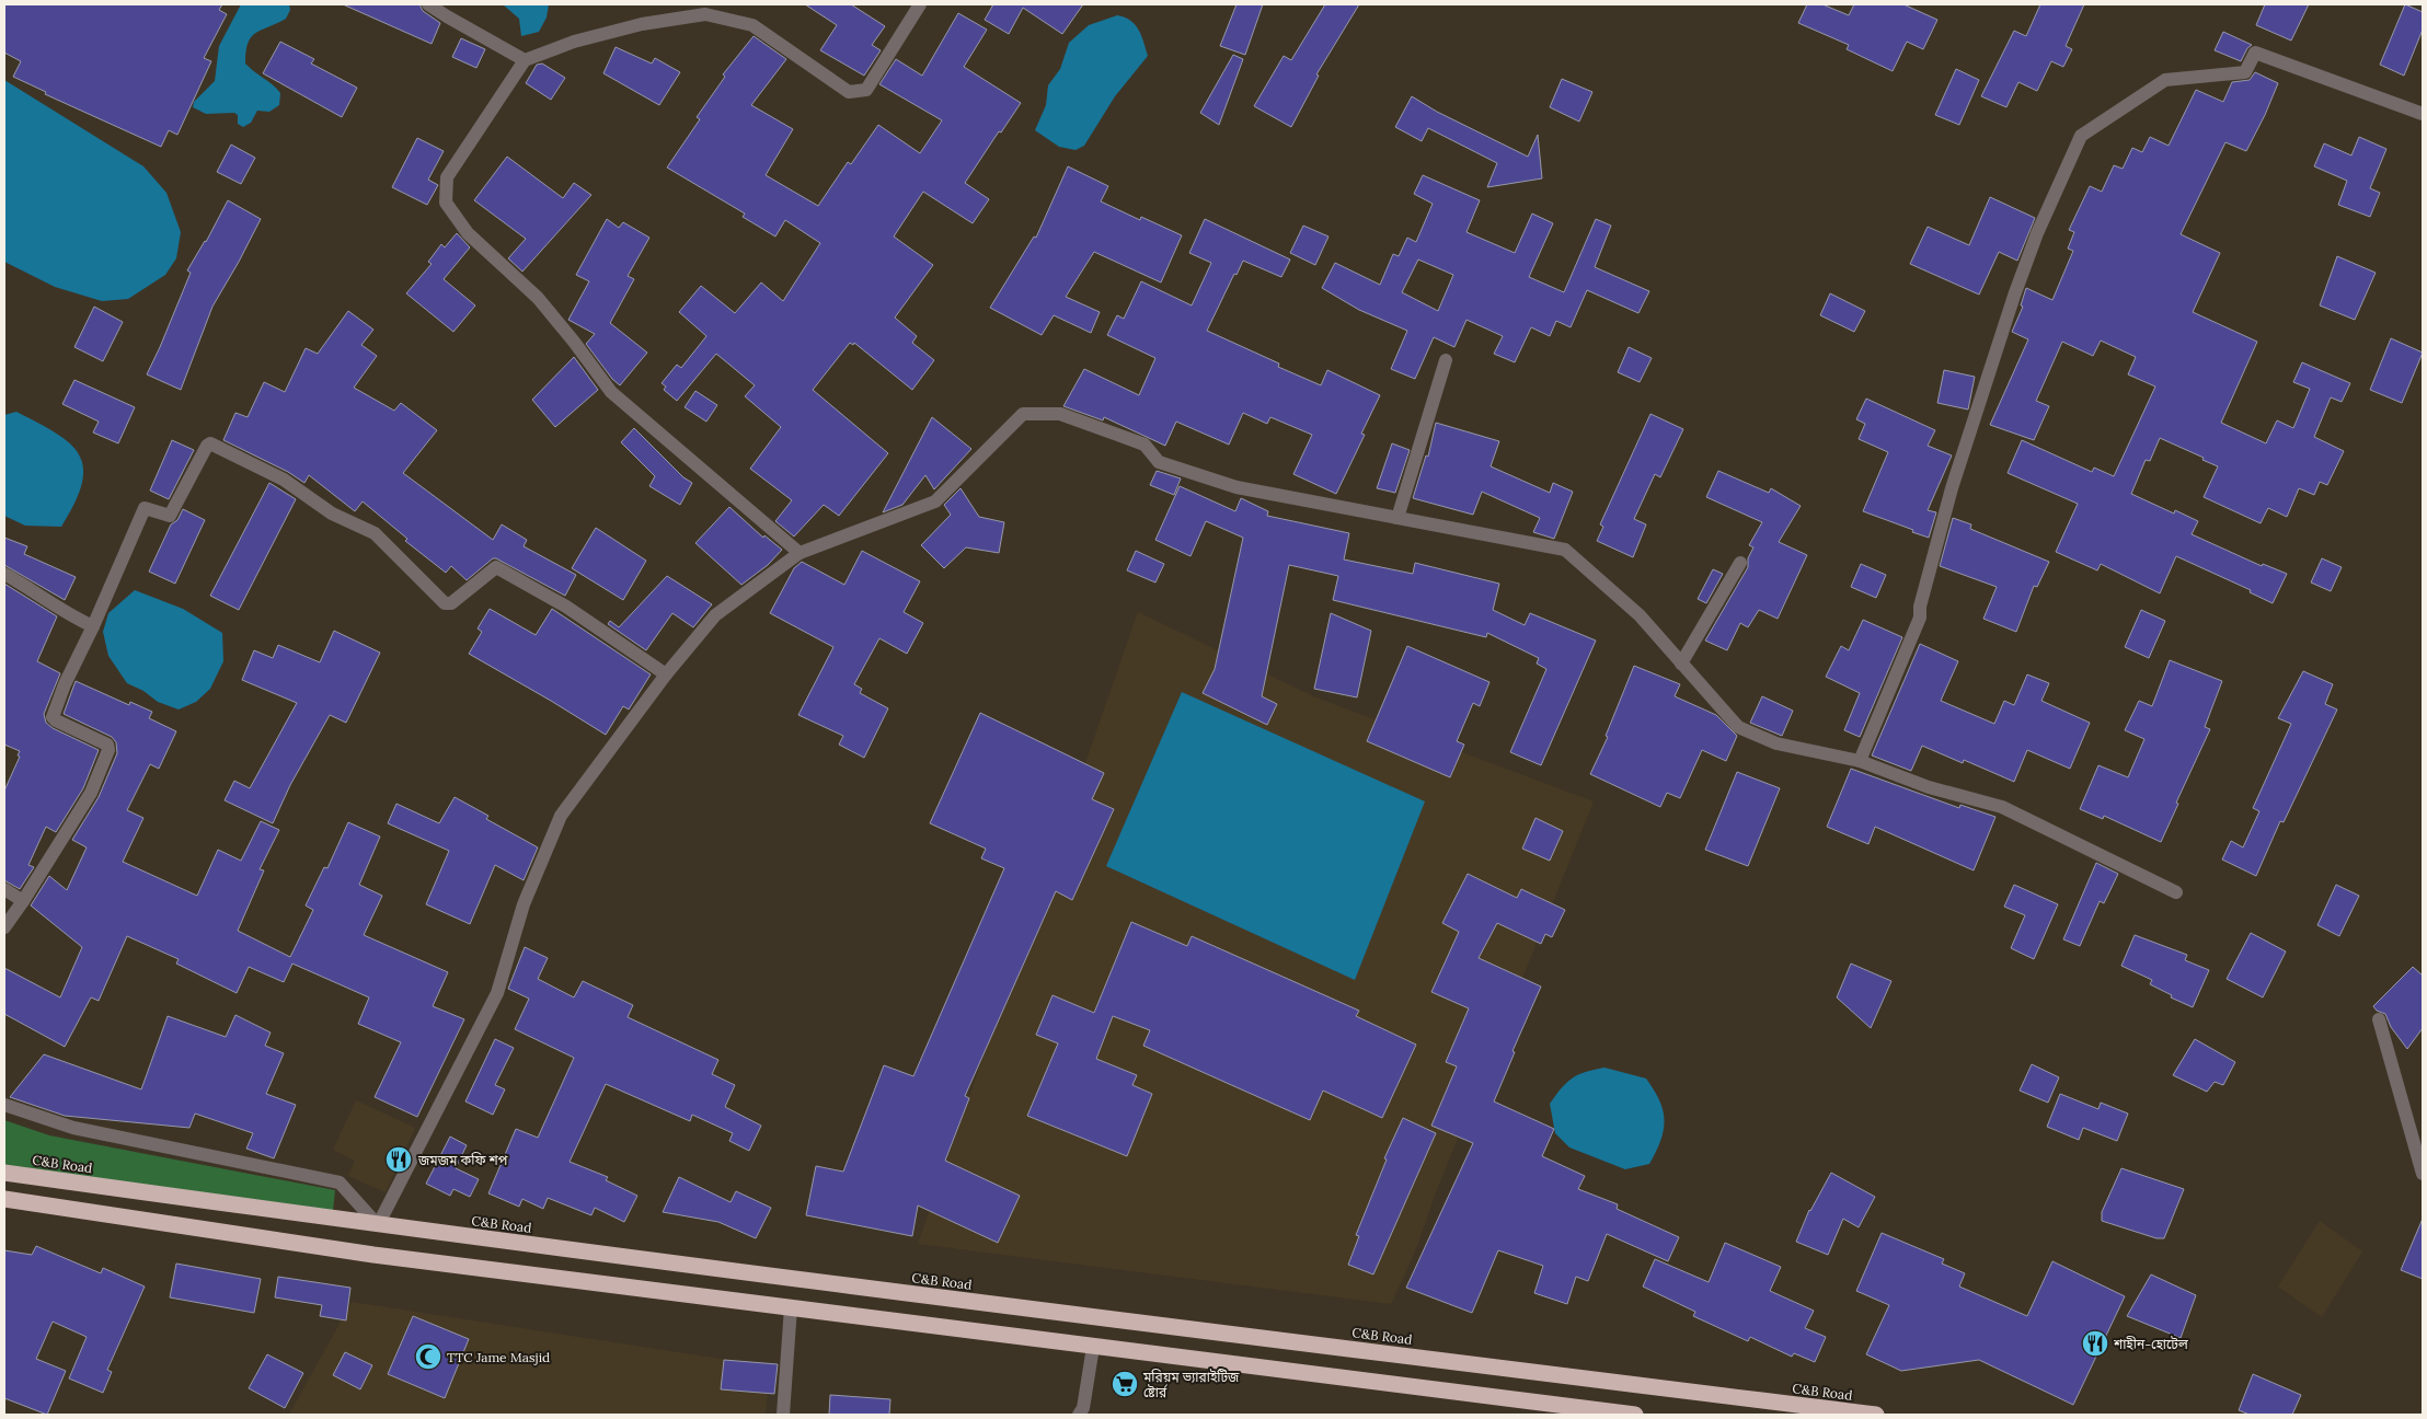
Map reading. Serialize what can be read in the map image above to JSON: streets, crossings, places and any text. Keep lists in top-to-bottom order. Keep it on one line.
{"streets":{"highway":["C&B Road"]},"places":{"restaurant":["জমজম কফি শপ","শাহীন-হোটেল"],"mosque":["TTC Jame Masjid"],"supermarket":["মরিয়ম ভ্যারাইটিজ ষ্টোর্র"]}}
